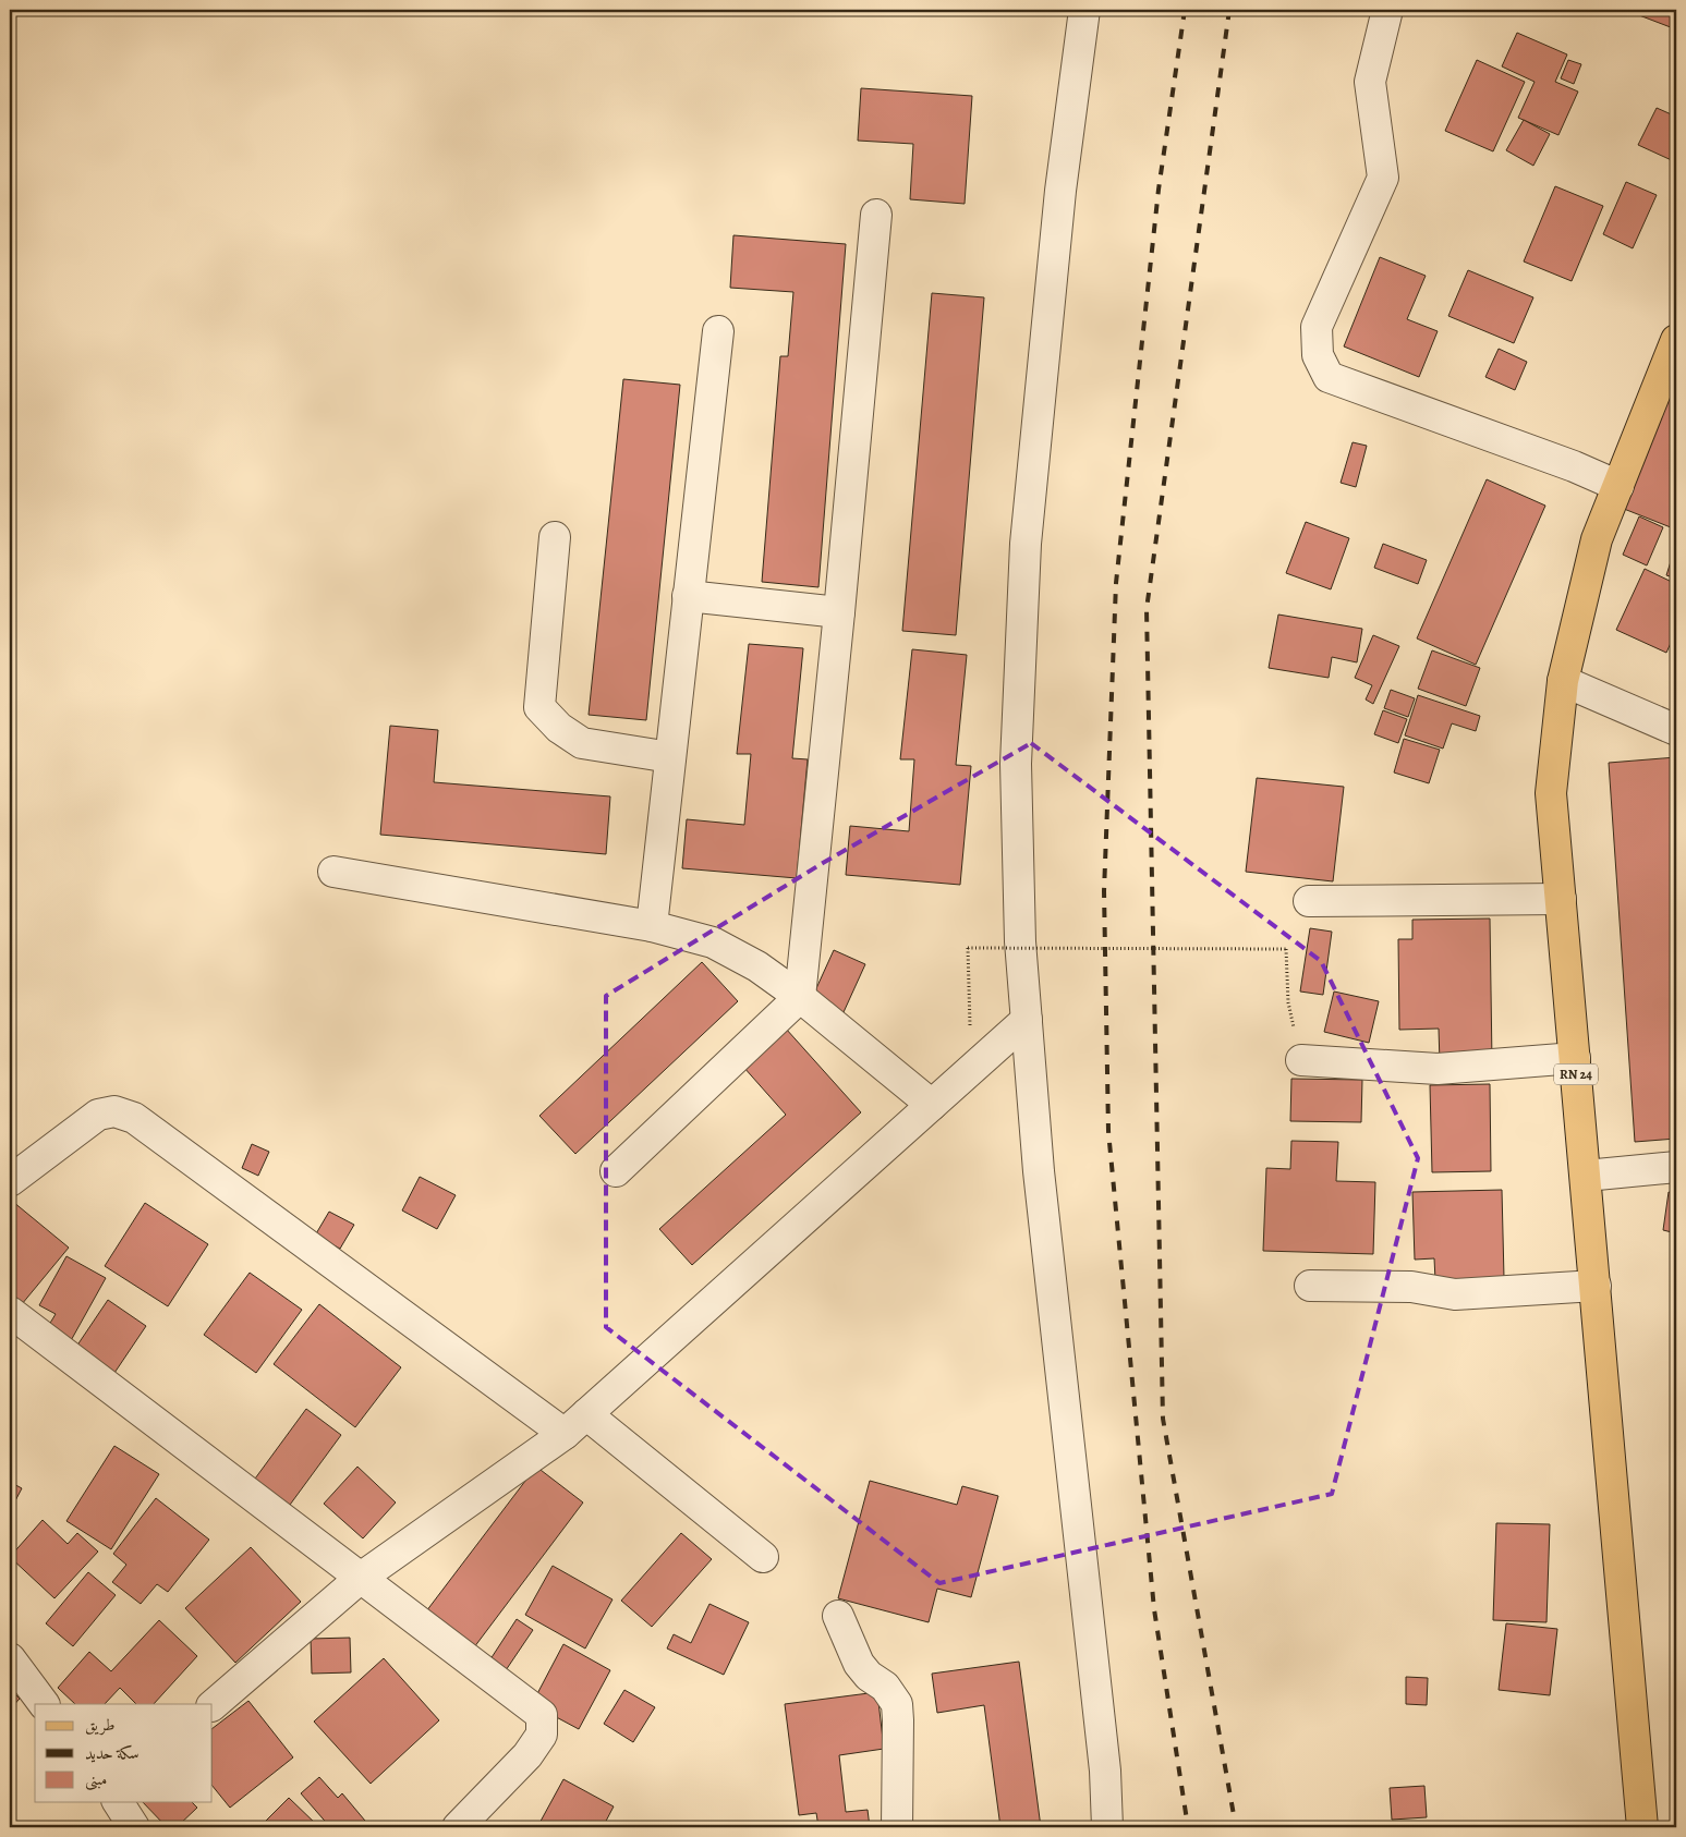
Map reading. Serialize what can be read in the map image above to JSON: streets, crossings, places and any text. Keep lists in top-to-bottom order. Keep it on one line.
{"streets":{"main road":["RN 24"]},"legend":["طريق","سكة حديد","مبنى"]}
